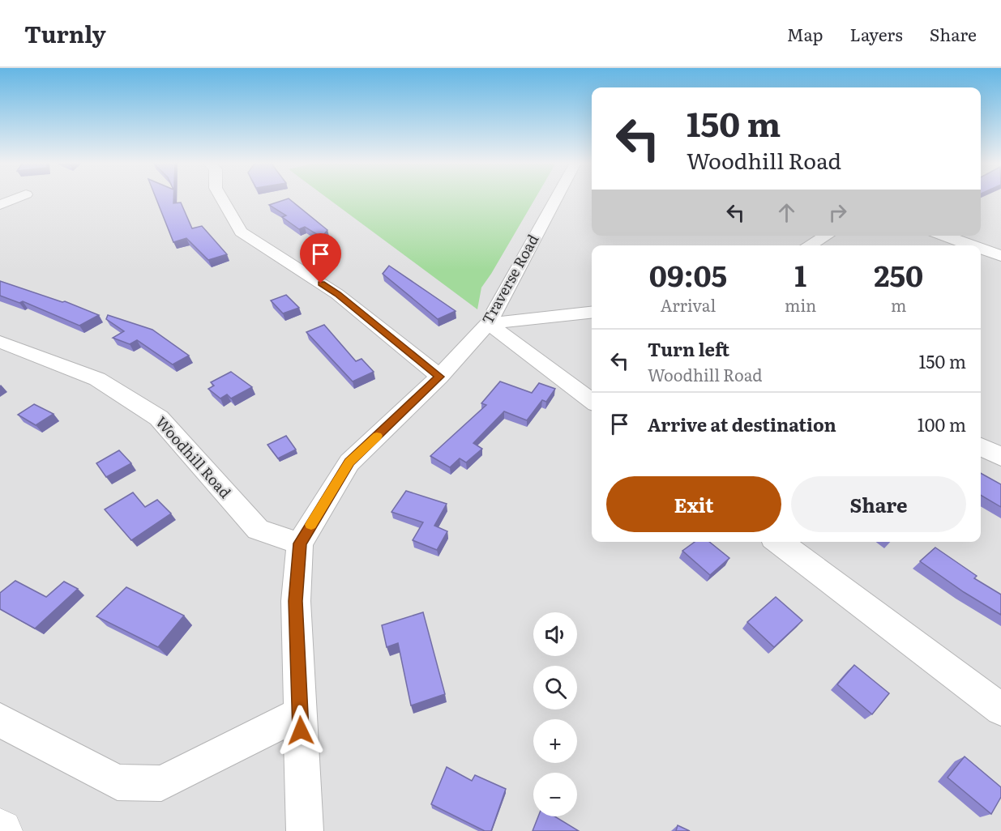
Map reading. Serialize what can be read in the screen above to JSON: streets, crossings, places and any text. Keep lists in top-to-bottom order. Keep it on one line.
{"streets":{"street":["Traverse Road","Woodhill Road"]},"crossings":[["Traverse Road","Woodhill Road"]],"page":{"header":"Turnly","nav":["Map","Layers","Share"],"turn":["150 m","Woodhill Road"],"eta":["09:05","Arrival","1","min","250","m"],"list":[{"name":"Turn left","note":"Woodhill Road","value":"150 m"},{"name":"Arrive at destination","value":"100 m"}],"buttons":["Exit","Share"],"map_buttons":["+","−"]}}
